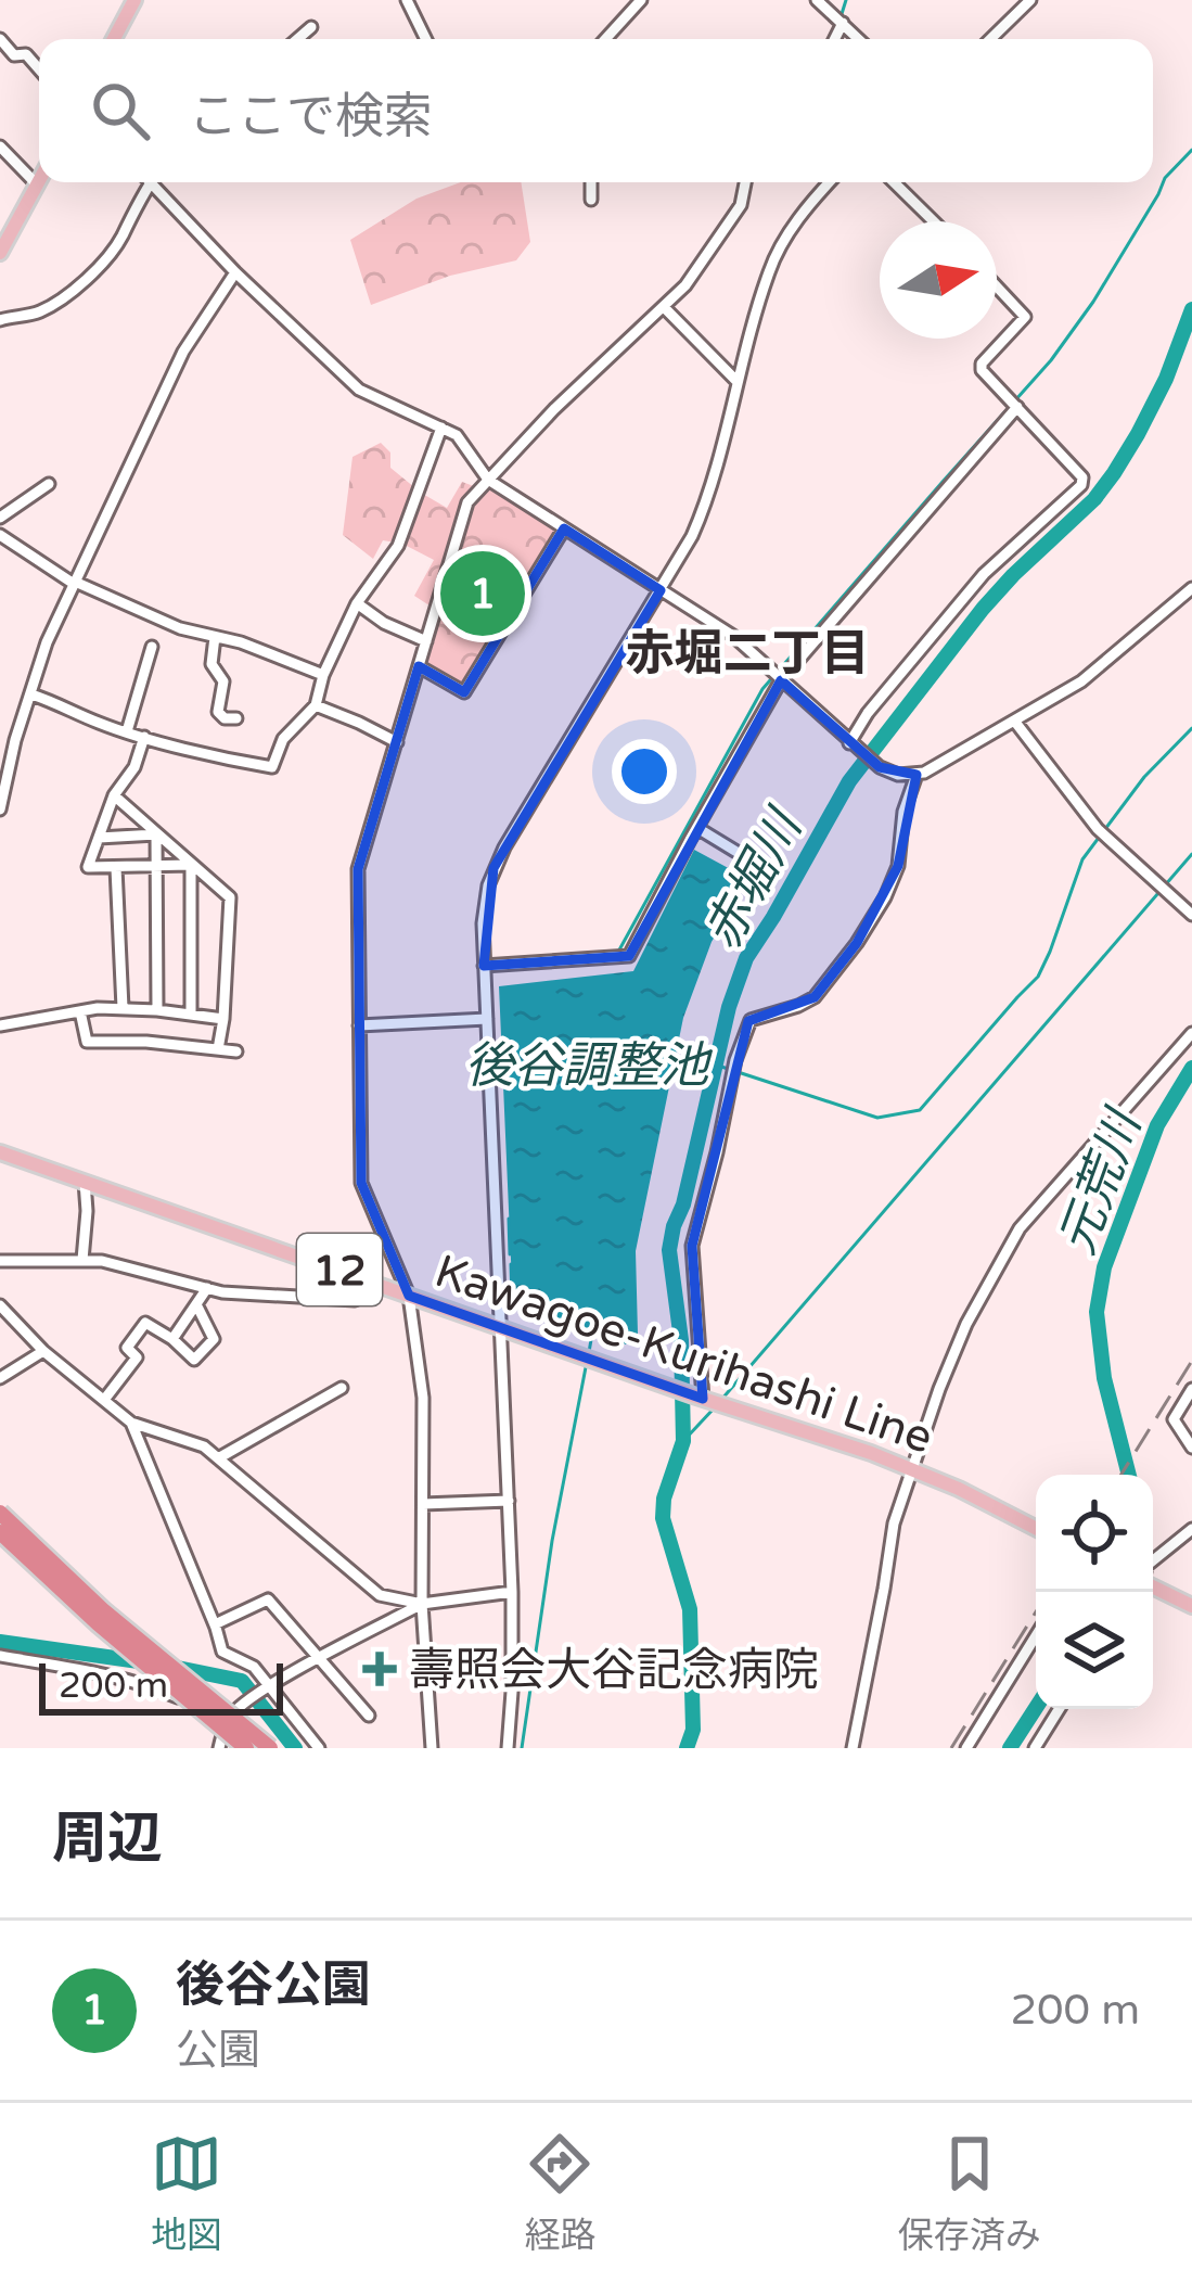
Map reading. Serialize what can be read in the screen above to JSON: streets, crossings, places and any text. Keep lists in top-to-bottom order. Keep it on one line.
{"streets":{"main road":["12","Kawagoe-Kurihashi Line"]},"districts":["赤堀二丁目"],"water":["赤堀川","後谷調整池","元荒川"],"places":{"health":["壽照会大谷記念病院"]},"scale_bar":"200 m","north":"right","page":{"search":"ここで検索","pins":"1","scale":"200 m","heading":"周辺","list":[{"mark":"1","name":"後谷公園","note":"公園","value":"200 m"}],"nav":["地図","経路","保存済み"]}}
